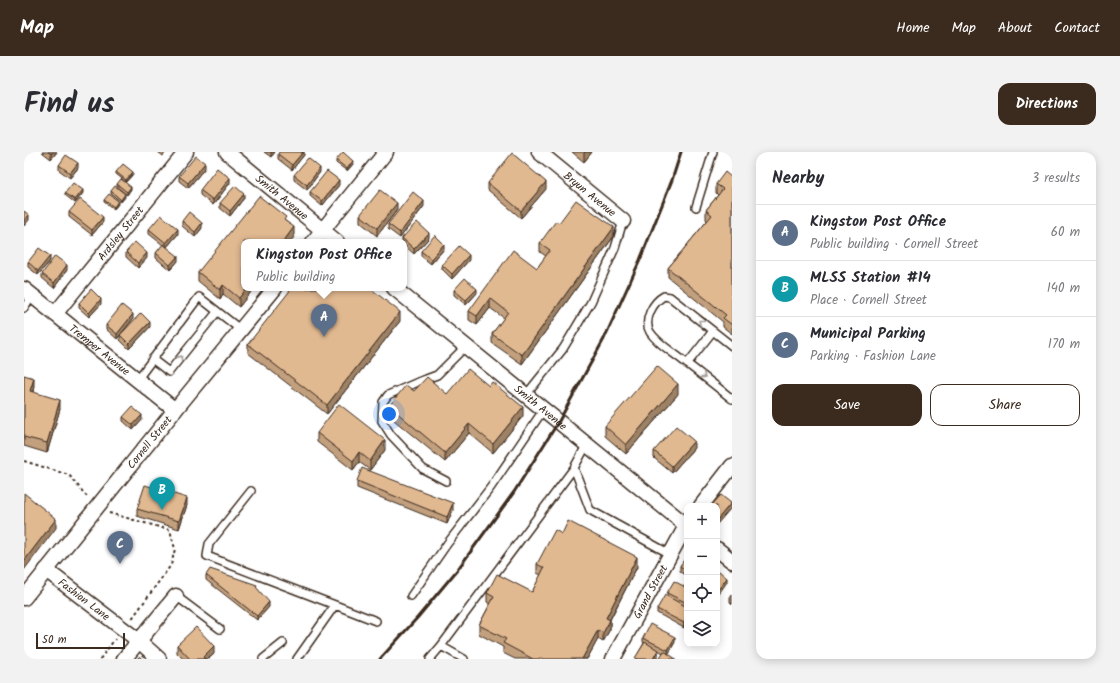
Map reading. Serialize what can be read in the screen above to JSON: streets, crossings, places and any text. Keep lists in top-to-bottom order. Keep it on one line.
{"streets":{"street":["Bryun Avenue","Smith Avenue","Ardsley Street","Tremper Avenue","Cornell Street","Grand Street","Fashion Lane"]},"crossings":[["Ardsley Street","Tremper Avenue"],["Tremper Avenue","Cornell Street"],["Cornell Street","Fashion Lane"]],"scale_bar":"50 m","page":{"header":"Map","nav":["Home","Map","About","Contact"],"title":"Find us","buttons":["Directions",["Save","Share"]],"heading":["Nearby","3 results"],"list":[{"mark":"A","name":"Kingston Post Office","note":"Public building · Cornell Street","value":"60 m"},{"mark":"B","name":"MLSS Station #14","note":"Place · Cornell Street","value":"140 m"},{"mark":"C","name":"Municipal Parking","note":"Parking · Fashion Lane","value":"170 m"}],"popup":["Kingston Post Office","Public building"],"pins":["A","B","C"],"map_buttons":["+","−"],"scale":"50 m"}}
